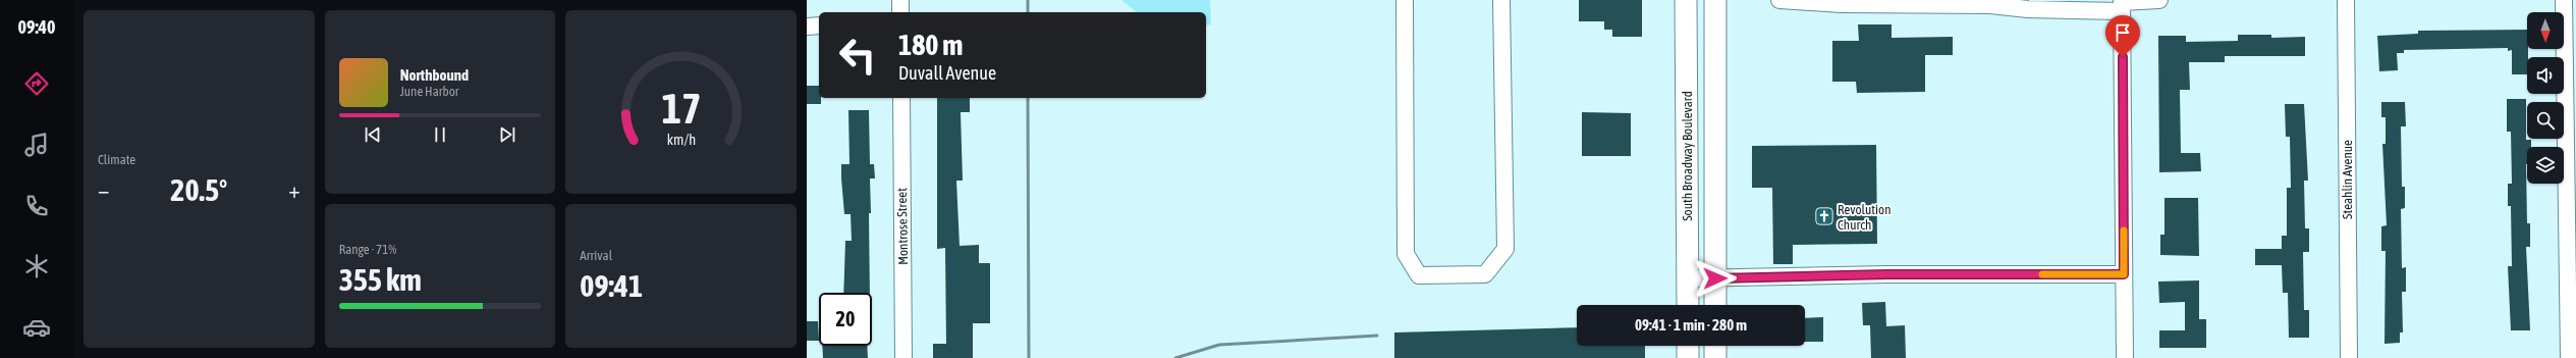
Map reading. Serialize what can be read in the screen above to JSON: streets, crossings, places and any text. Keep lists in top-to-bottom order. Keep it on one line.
{"streets":{"main road":["South Broadway Boulevard"],"street":["Steahlin Avenue","Montrose Street"]},"places":{"church":["Revolution Church"]},"north":"bottom","page":{"tabs":"09:40","tile":["Climate",["Range · 71%","355 km"],["Arrival","09:41"]],"turn":["180 m","Duvall Avenue"],"song":["Northbound","June Harbor"],"heat":["−","20.5°","+"],"limit":"20","trip":"09:41 · 1 min · 280 m","gauge":["17","km/h"]}}
